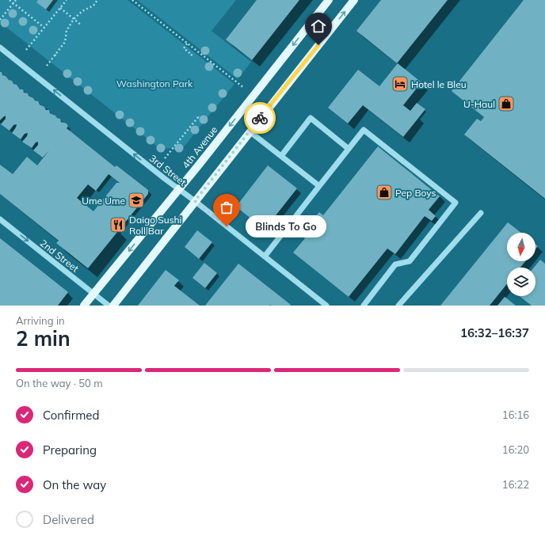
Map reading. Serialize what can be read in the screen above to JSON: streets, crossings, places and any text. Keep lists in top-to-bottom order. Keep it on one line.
{"streets":{"main road":["4th Avenue"],"street":["3rd Street","2nd Street"]},"crossings":[["4th Avenue","3rd Street"],["4th Avenue","2nd Street"]],"one_way":["3rd Street","2nd Street"],"parks":["Washington Park"],"places":{"hotel":["Hotel le Bleu"],"shop":["U-Haul","Pep Boys"],"school or university":["Ume Ume"],"restaurant":["Daigo Sushi Roll Bar"],"other":["Blinds To Go"]},"north":"bottom","page":{"bubble":"Blinds To Go","heading":["2 min","Arriving in","16:32–16:37"],"bar":"On the way · 50 m","list":[["Confirmed","16:16"],["Preparing","16:20"],["On the way","16:22"],"Delivered"]}}
